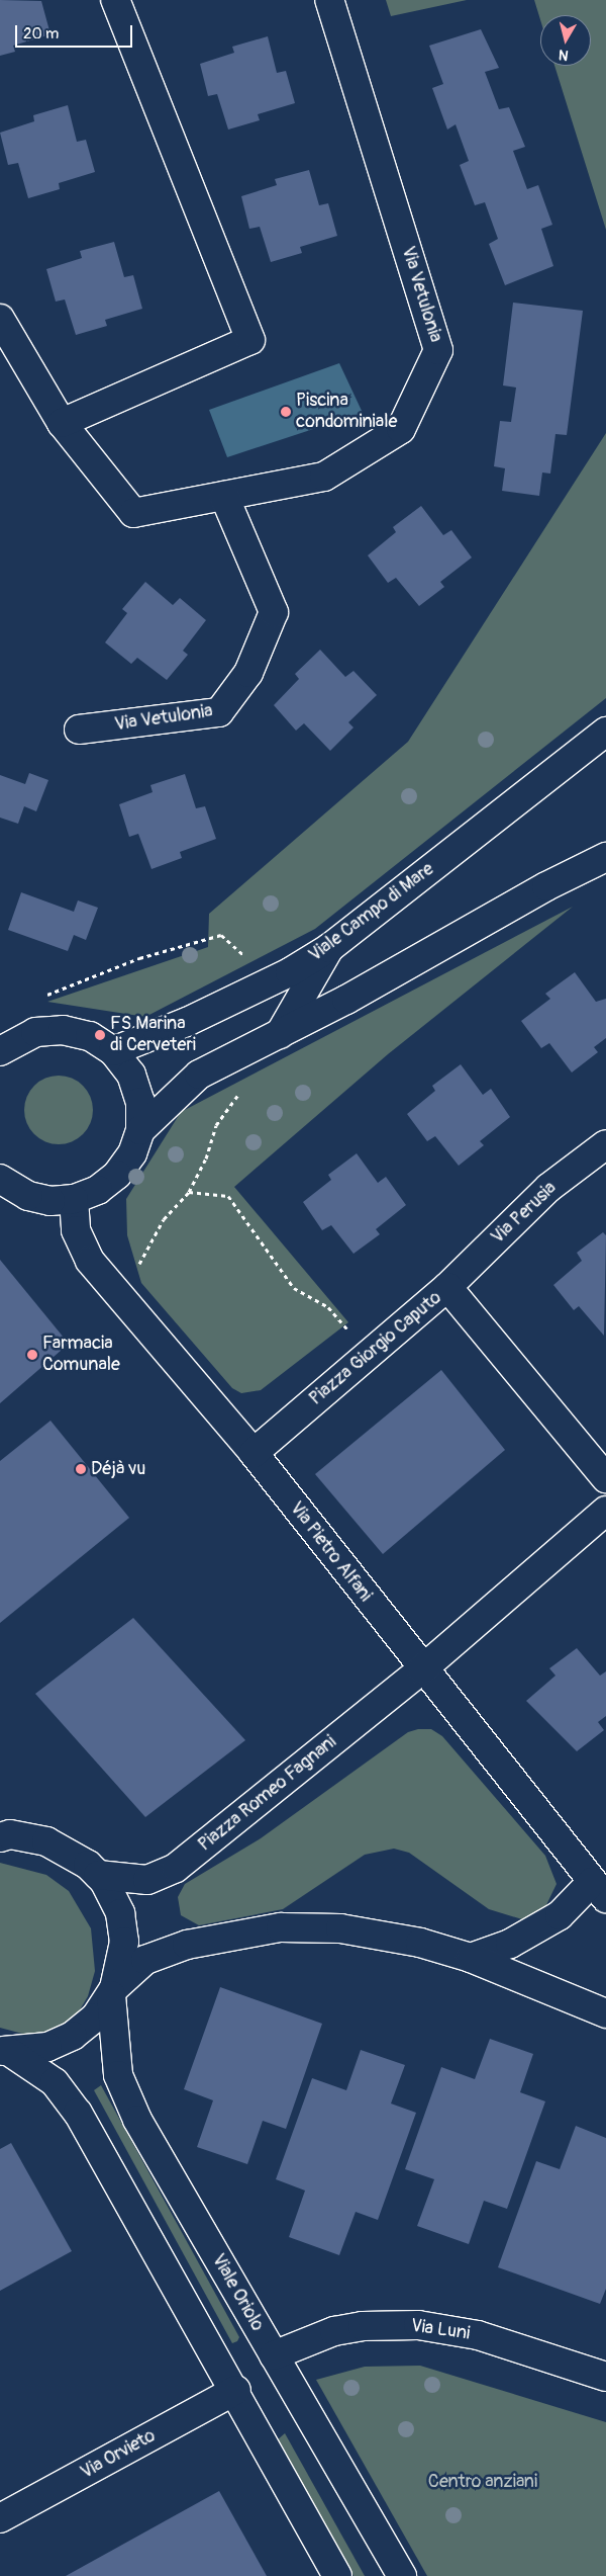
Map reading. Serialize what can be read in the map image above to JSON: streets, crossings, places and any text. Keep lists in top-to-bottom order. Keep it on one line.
{"streets":{"street":["Via Vetulonia","Viale Campo di Mare","Via Perusia","Piazza Giorgio Caputo","Via Pietro Alfani","Piazza Romeo Fagnani","Viale Oriolo","Via Luni","Via Orvieto"]},"crossings":[["Via Perusia","Piazza Giorgio Caputo"],["Piazza Giorgio Caputo","Via Pietro Alfani"],["Via Pietro Alfani","Piazza Romeo Fagnani"],["Viale Oriolo","Via Luni"]],"parks":["Centro anziani"],"places":["Piscina condominiale","FS Marina di Cerveteri","Farmacia Comunale","Déjà vu"],"scale_bar":"20 m","north":"bottom"}
